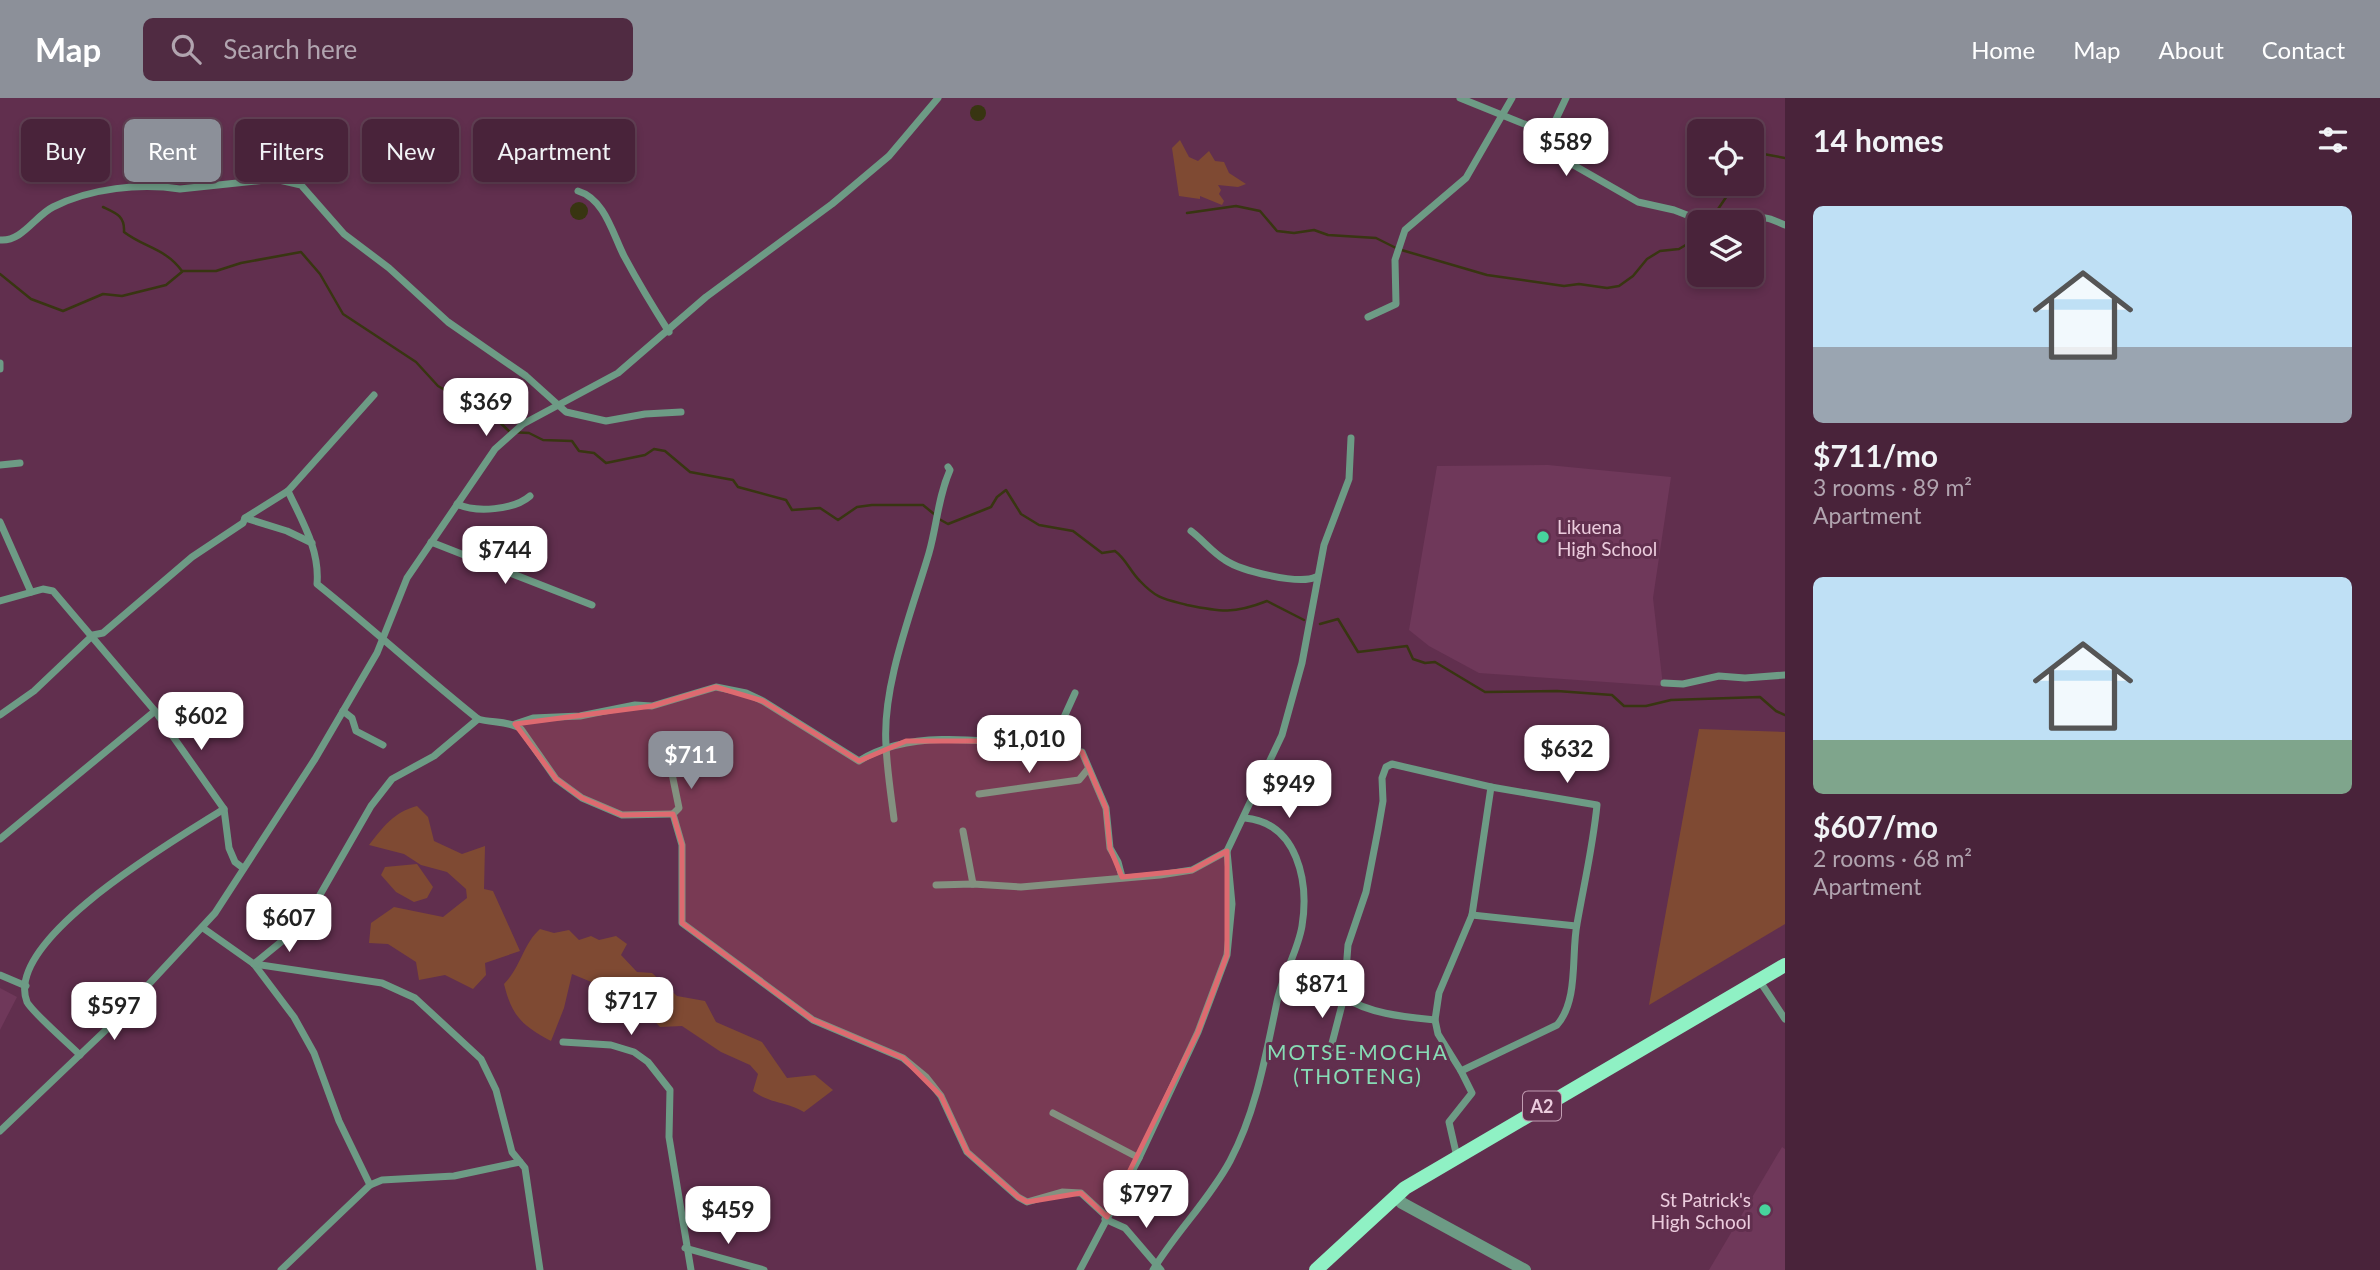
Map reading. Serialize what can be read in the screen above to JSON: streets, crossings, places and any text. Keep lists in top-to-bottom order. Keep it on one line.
{"streets":{"main road":["A2"]},"districts":["MOTSE-MOCHA (THOTENG)"],"places":["Likuena High School","St Patrick's High School"],"page":{"header":"Map","search":"Search here","nav":["Home","Map","About","Contact"],"heading":"14 homes","price":["$589","$369","$744","$602","$1,010","$632","$711","$949","$607","$871","$717","$597","$797","$459"],"chip":["Buy","Rent","Filters","New","Apartment"],"list":[{"name":"$711/mo","note":"3 rooms · 89 m² · Apartment"},{"name":"$607/mo","note":"2 rooms · 68 m² · Apartment"}]}}
